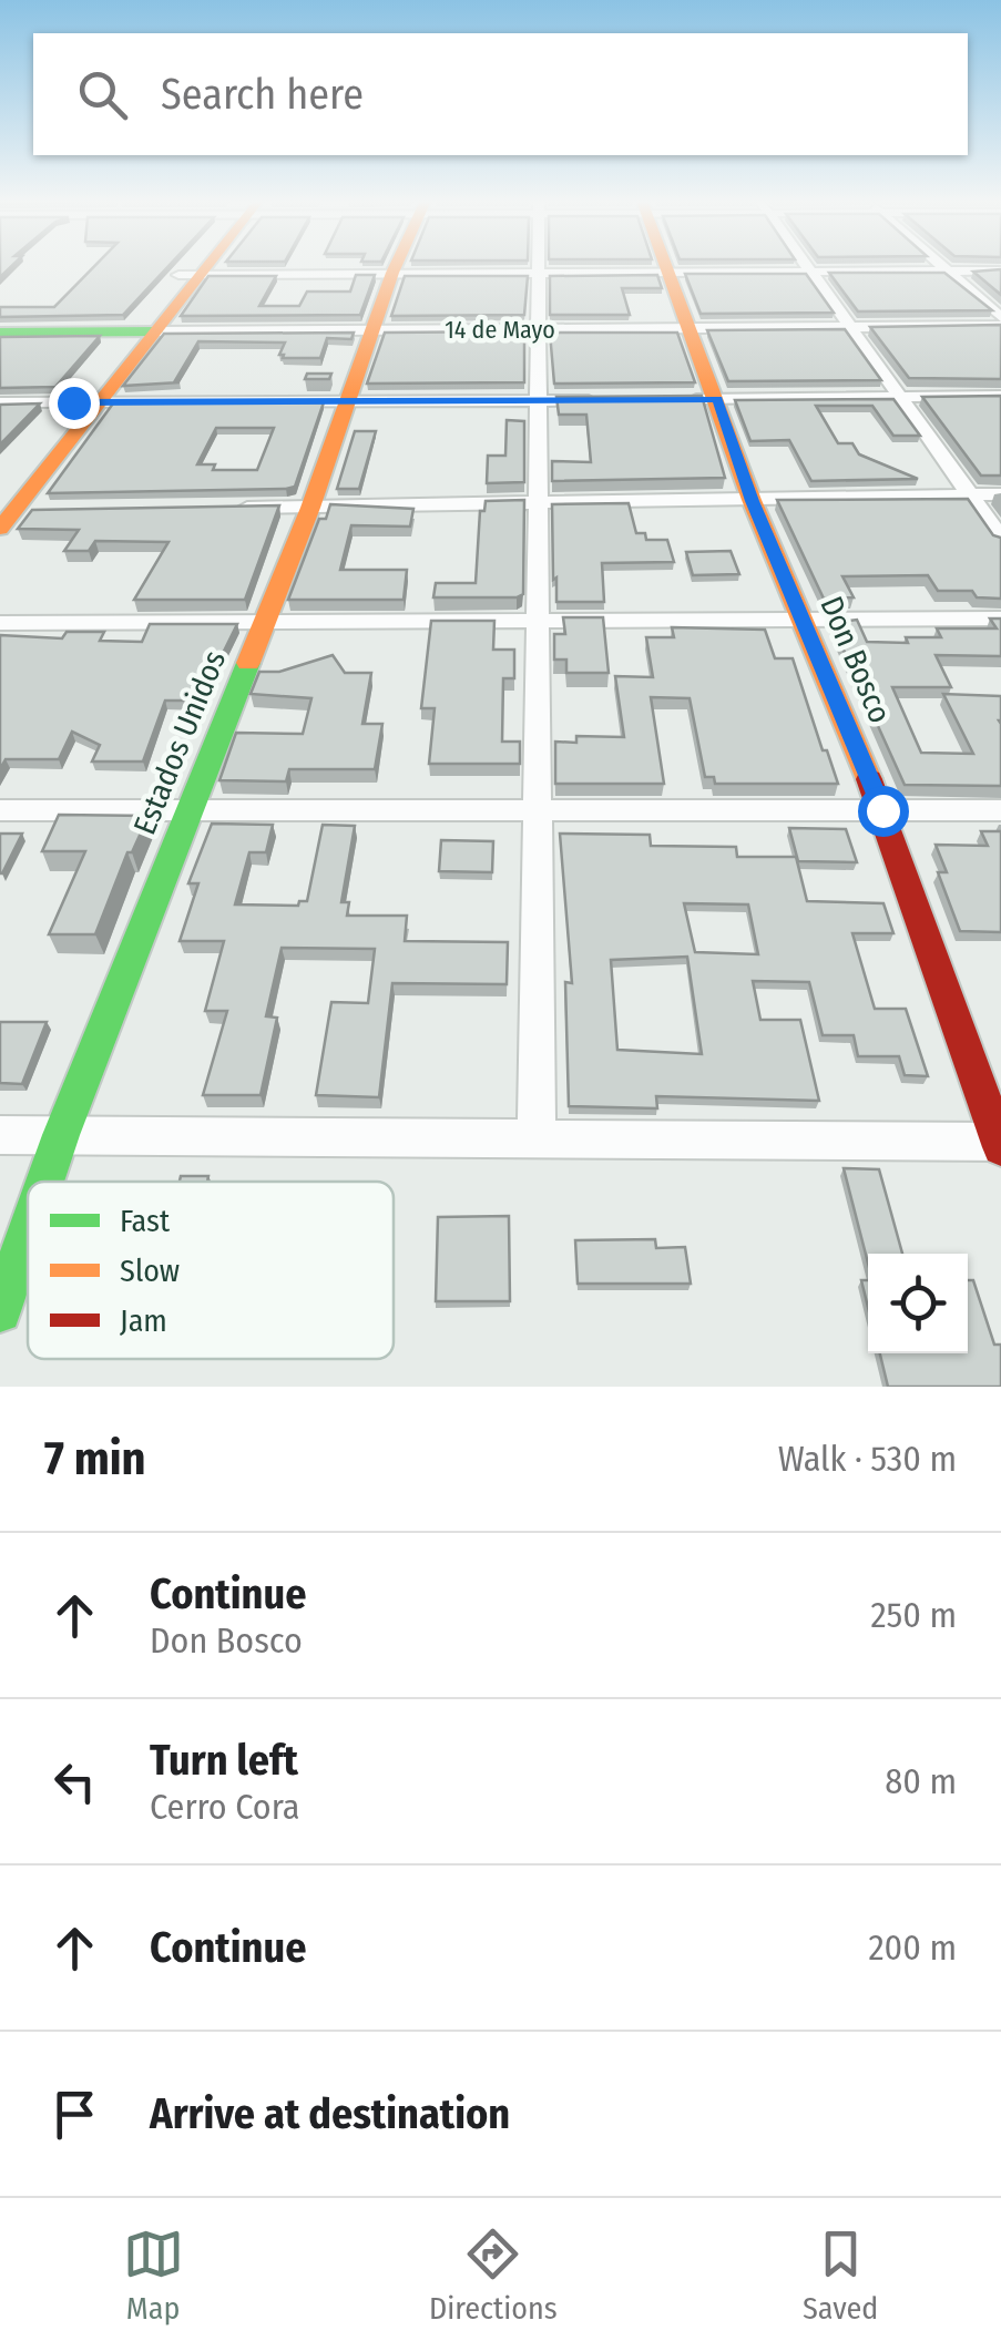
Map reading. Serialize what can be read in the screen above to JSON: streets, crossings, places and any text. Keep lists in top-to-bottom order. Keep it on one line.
{"streets":{"street":["14 de Mayo","Don Bosco","Estados Unidos"]},"crossings":[["14 de Mayo","Don Bosco"],["14 de Mayo","Estados Unidos"]],"legend":["Fast","Slow","Jam"],"page":{"search":"Search here","heading":["7 min","Walk · 530 m"],"list":[["Continue","Don Bosco","250 m"],["Turn left","Cerro Cora","80 m"],["Continue","200 m"],"Arrive at destination"],"nav":["Map","Directions","Saved"]}}
